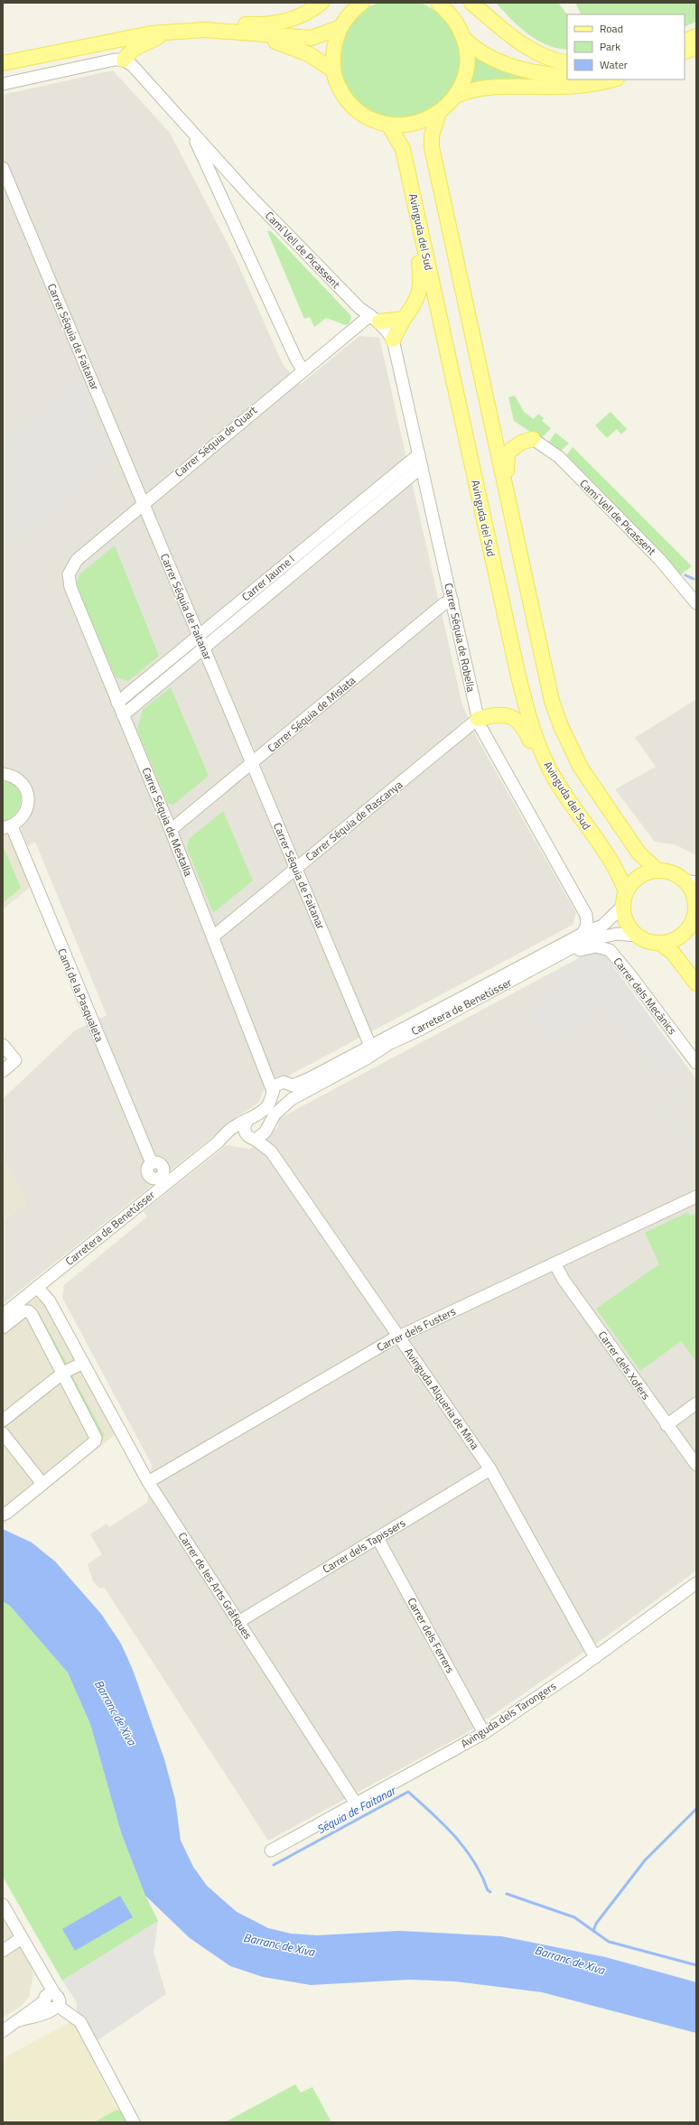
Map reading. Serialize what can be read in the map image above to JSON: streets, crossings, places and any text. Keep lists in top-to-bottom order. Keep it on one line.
{"streets":{"main road":["Avinguda del Sud"],"street":["Camí Vell de Picassent","Carrer Séquia de Faitanar","Carrer Séquia de Quart","Carrer Jaume I","Carrer Séquia de Robella","Carrer Séquia de Mislata","Carrer Séquia de Rascanya","Carrer Séquia de Mestalla","Camí de la Pasqualeta","Carrer dels Mecànics","Carretera de Benetússer","Carrer dels Fusters","Carrer dels Xofers","Avinguda Alqueria de Mina","Carrer dels Tapissers","Carrer de les Arts Gràfiques","Carrer dels Ferrers","Avinguda dels Tarongers"]},"crossings":[["Avinguda del Sud","Carretera de Benetússer"],["Camí Vell de Picassent","Carrer Séquia de Quart"],["Camí Vell de Picassent","Carrer Séquia de Robella"],["Carrer Séquia de Faitanar","Carrer Séquia de Quart"],["Carrer Séquia de Faitanar","Carrer Jaume I"],["Carrer Séquia de Faitanar","Carrer Séquia de Mislata"],["Carrer Séquia de Faitanar","Carrer Séquia de Rascanya"],["Carrer Séquia de Faitanar","Carretera de Benetússer"],["Carrer Séquia de Quart","Carrer Séquia de Robella"],["Carrer Séquia de Quart","Carrer Séquia de Mestalla"],["Carrer Jaume I","Carrer Séquia de Robella"],["Carrer Jaume I","Carrer Séquia de Mestalla"],["Carrer Séquia de Robella","Carrer Séquia de Mislata"],["Carrer Séquia de Robella","Carrer Séquia de Rascanya"],["Carrer Séquia de Robella","Carretera de Benetússer"],["Carrer Séquia de Mislata","Carrer Séquia de Mestalla"],["Carrer Séquia de Rascanya","Carrer Séquia de Mestalla"],["Carrer Séquia de Mestalla","Carretera de Benetússer"],["Camí de la Pasqualeta","Carretera de Benetússer"],["Carrer dels Mecànics","Carretera de Benetússer"],["Carretera de Benetússer","Avinguda Alqueria de Mina"],["Carretera de Benetússer","Carrer de les Arts Gràfiques"],["Carrer dels Fusters","Carrer dels Xofers"],["Carrer dels Fusters","Avinguda Alqueria de Mina"],["Carrer dels Fusters","Carrer de les Arts Gràfiques"],["Avinguda Alqueria de Mina","Carrer dels Tapissers"],["Avinguda Alqueria de Mina","Avinguda dels Tarongers"],["Carrer dels Tapissers","Carrer de les Arts Gràfiques"],["Carrer dels Tapissers","Carrer dels Ferrers"],["Carrer de les Arts Gràfiques","Avinguda dels Tarongers"],["Carrer dels Ferrers","Avinguda dels Tarongers"]],"water":["Barranc de Xiva","Séquia de Faitanar"],"legend":["Road","Park","Water"]}
